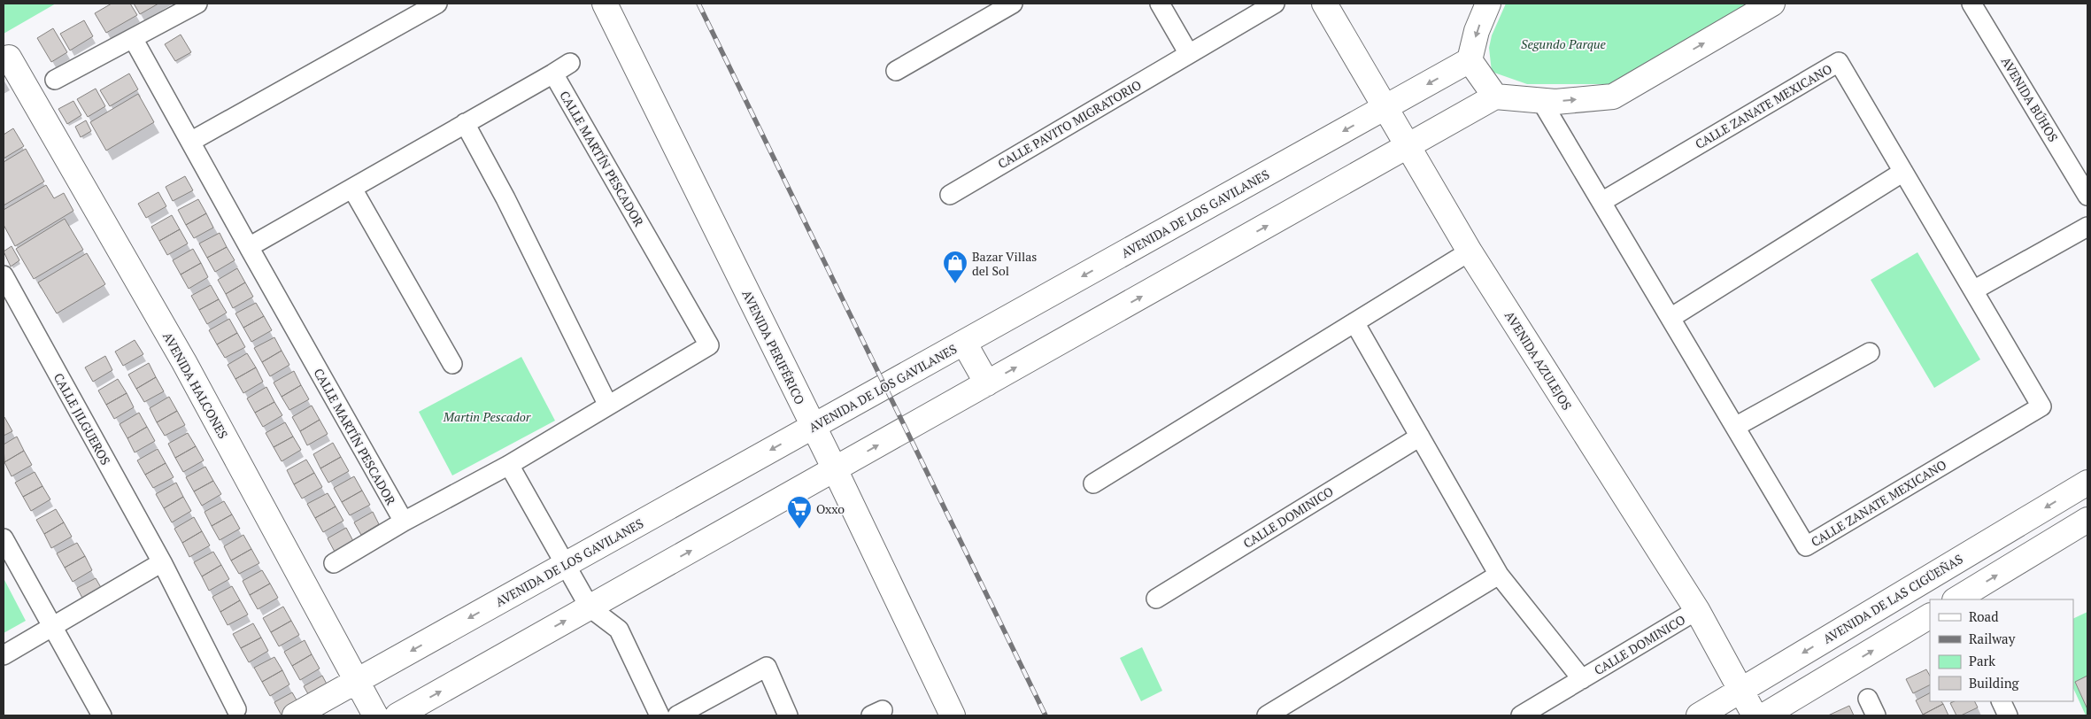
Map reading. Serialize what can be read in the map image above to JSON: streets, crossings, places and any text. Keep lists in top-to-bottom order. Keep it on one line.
{"streets":{"main road":["AVENIDA DE LOS GAVILANES","AVENIDA PERIFÉRICO","AVENIDA AZULEJOS","AVENIDA HALCONES","AVENIDA DE LAS CIGÜEÑAS"],"street":["AVENIDA BÚHOS","CALLE ZANATE MEXICANO","CALLE PAVITO MIGRATORIO","CALLE MARTÍN PESCADOR","CALLE JILGUEROS","CALLE DOMINICO"]},"crossings":[["AVENIDA DE LOS GAVILANES","AVENIDA PERIFÉRICO"],["AVENIDA DE LOS GAVILANES","AVENIDA AZULEJOS"],["AVENIDA DE LOS GAVILANES","AVENIDA HALCONES"],["AVENIDA AZULEJOS","CALLE DOMINICO"],["AVENIDA AZULEJOS","AVENIDA DE LAS CIGÜEÑAS"]],"parks":["Segundo Parque","Martin Pescador"],"places":{"shop":["Bazar Villas del Sol"],"supermarket":["Oxxo"]},"legend":["Road","Railway","Park","Building"]}
